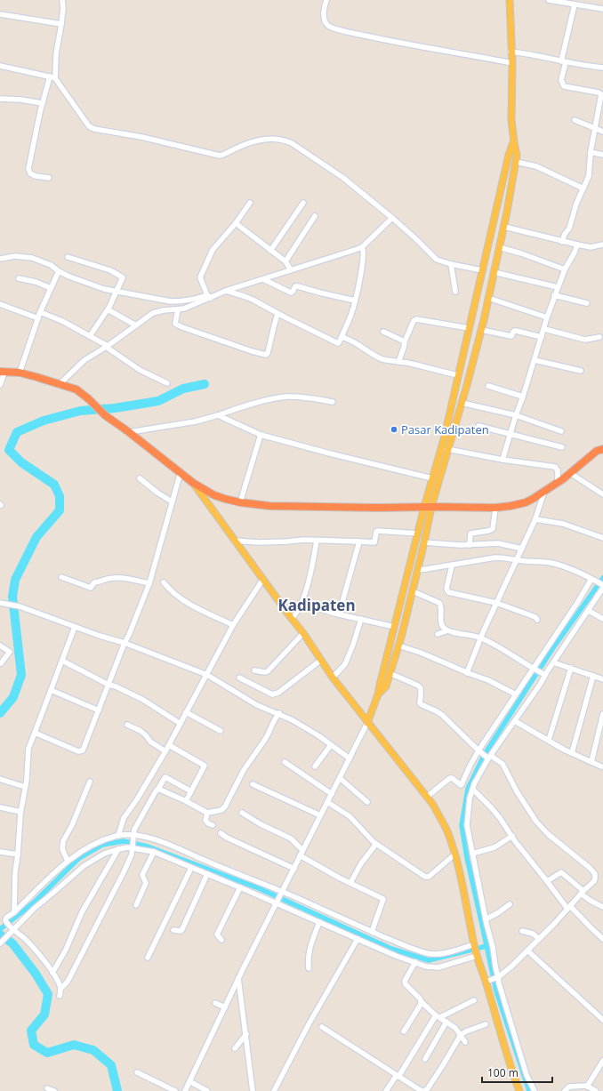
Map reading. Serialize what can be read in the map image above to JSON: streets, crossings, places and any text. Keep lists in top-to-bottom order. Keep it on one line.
{"districts":["Kadipaten"],"places":["Pasar Kadipaten"],"scale_bar":"100 m"}
